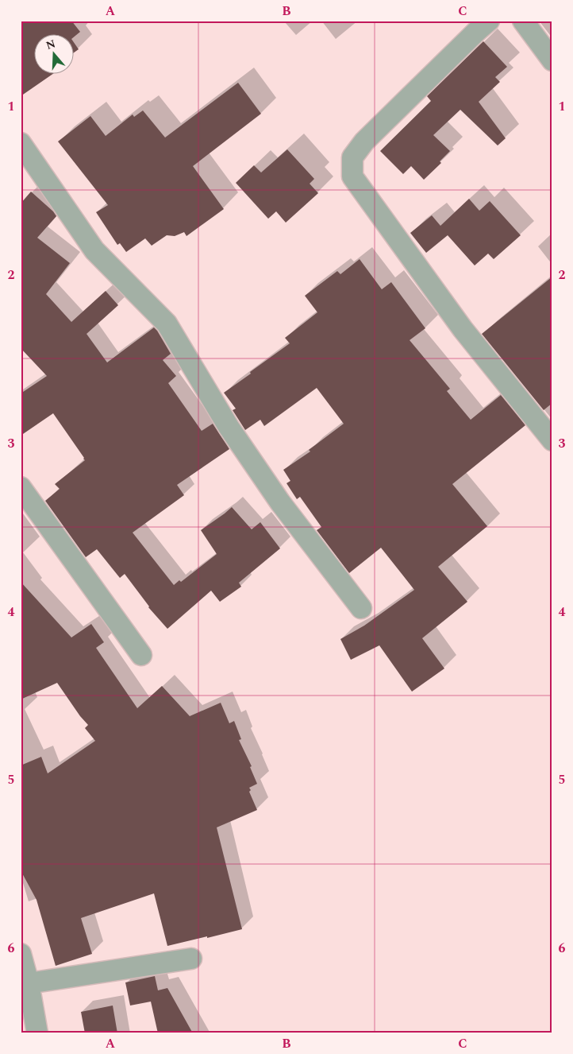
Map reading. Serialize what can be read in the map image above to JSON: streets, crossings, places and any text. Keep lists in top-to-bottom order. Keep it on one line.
{"north":"top","grid":{"columns":["A","B","C"],"rows":["1","2","3","4","5","6"]}}
